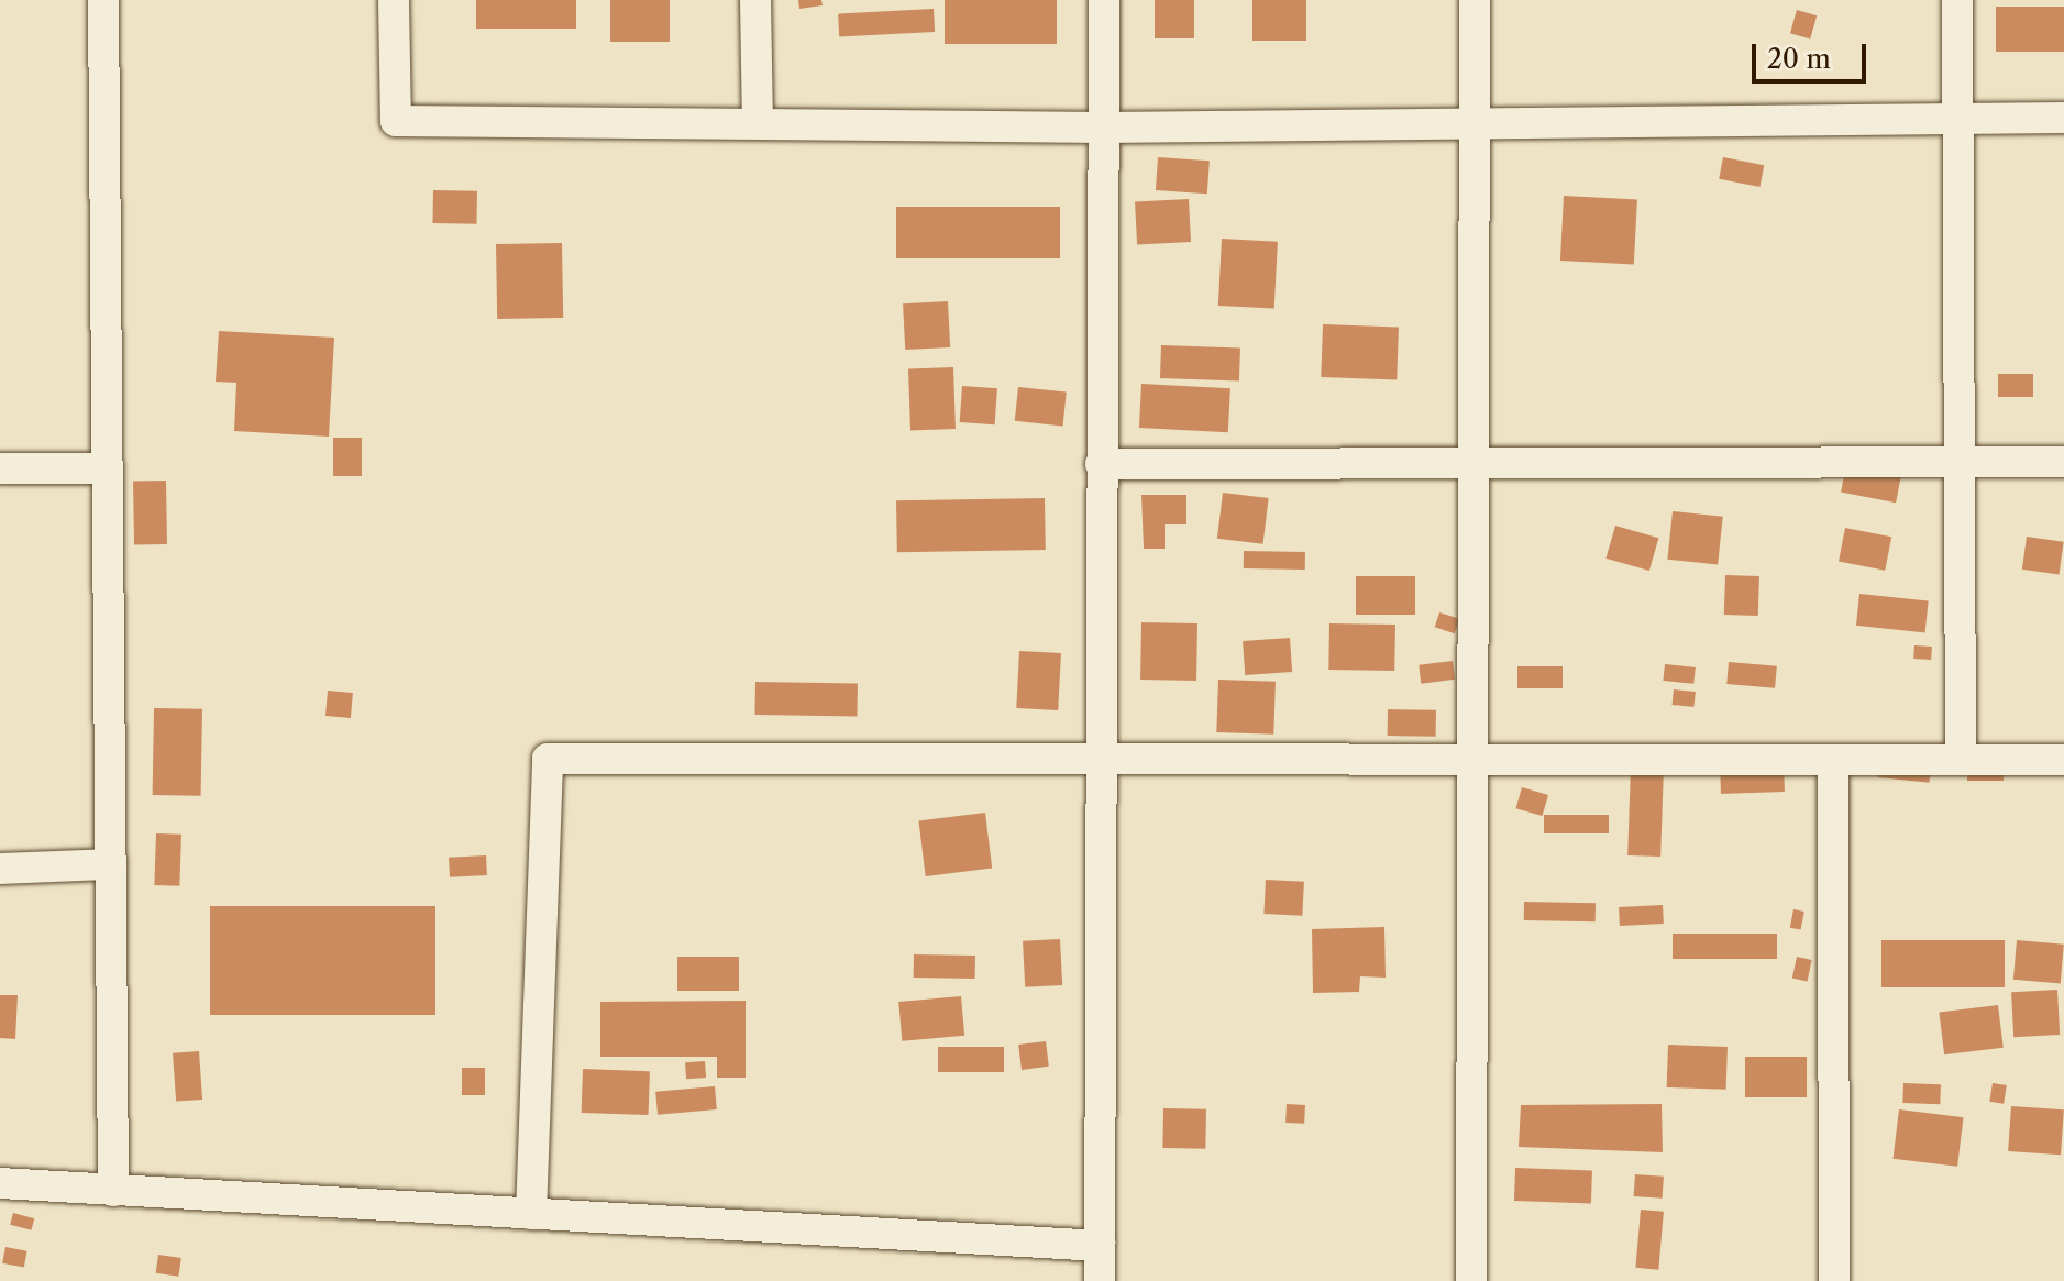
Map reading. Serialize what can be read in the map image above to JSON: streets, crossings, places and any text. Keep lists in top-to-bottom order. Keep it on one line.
{"scale_bar":"20 m"}
